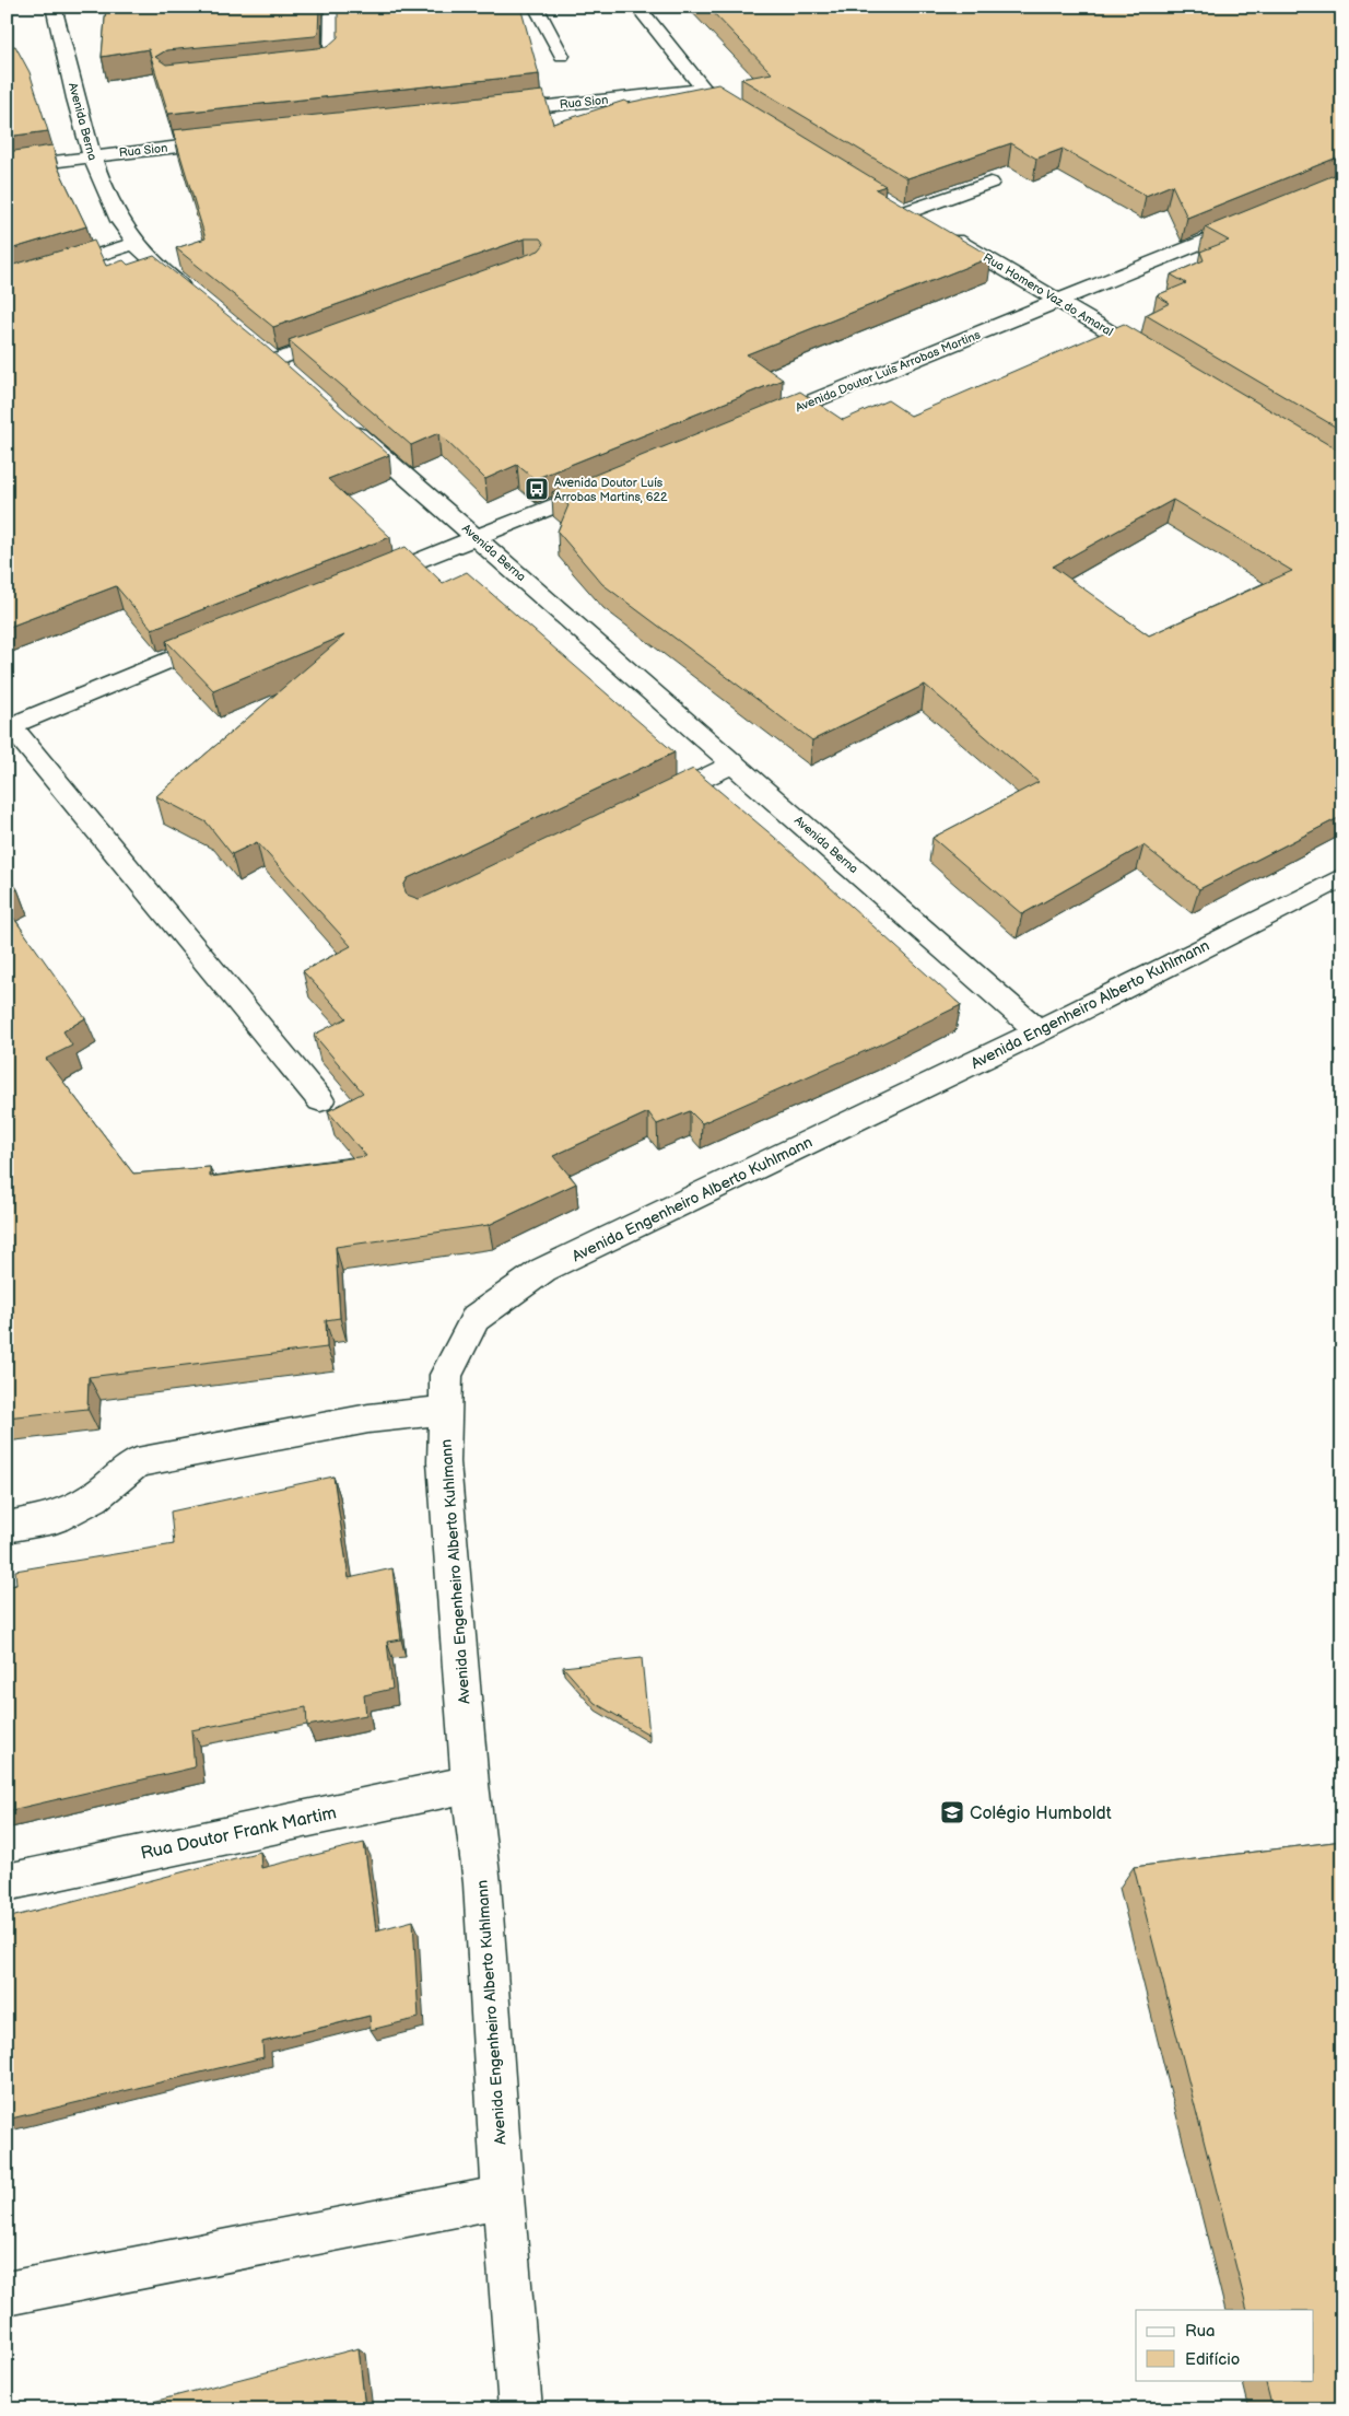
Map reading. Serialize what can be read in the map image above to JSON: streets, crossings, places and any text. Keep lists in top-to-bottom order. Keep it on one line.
{"streets":{"street":["Rua Sion","Avenida Berna","Rua Homero Vaz do Amaral","Avenida Doutor Luís Arrobas Martins","Avenida Engenheiro Alberto Kuhlmann","Rua Doutor Frank Martim"]},"crossings":[["Rua Sion","Avenida Berna"],["Avenida Berna","Avenida Engenheiro Alberto Kuhlmann"],["Rua Homero Vaz do Amaral","Avenida Doutor Luís Arrobas Martins"],["Avenida Engenheiro Alberto Kuhlmann","Rua Doutor Frank Martim"]],"places":{"bus stop":["Avenida Doutor Luís Arrobas Martins, 622"],"school or university":["Colégio Humboldt"]},"legend":["Rua","Edifício"]}
